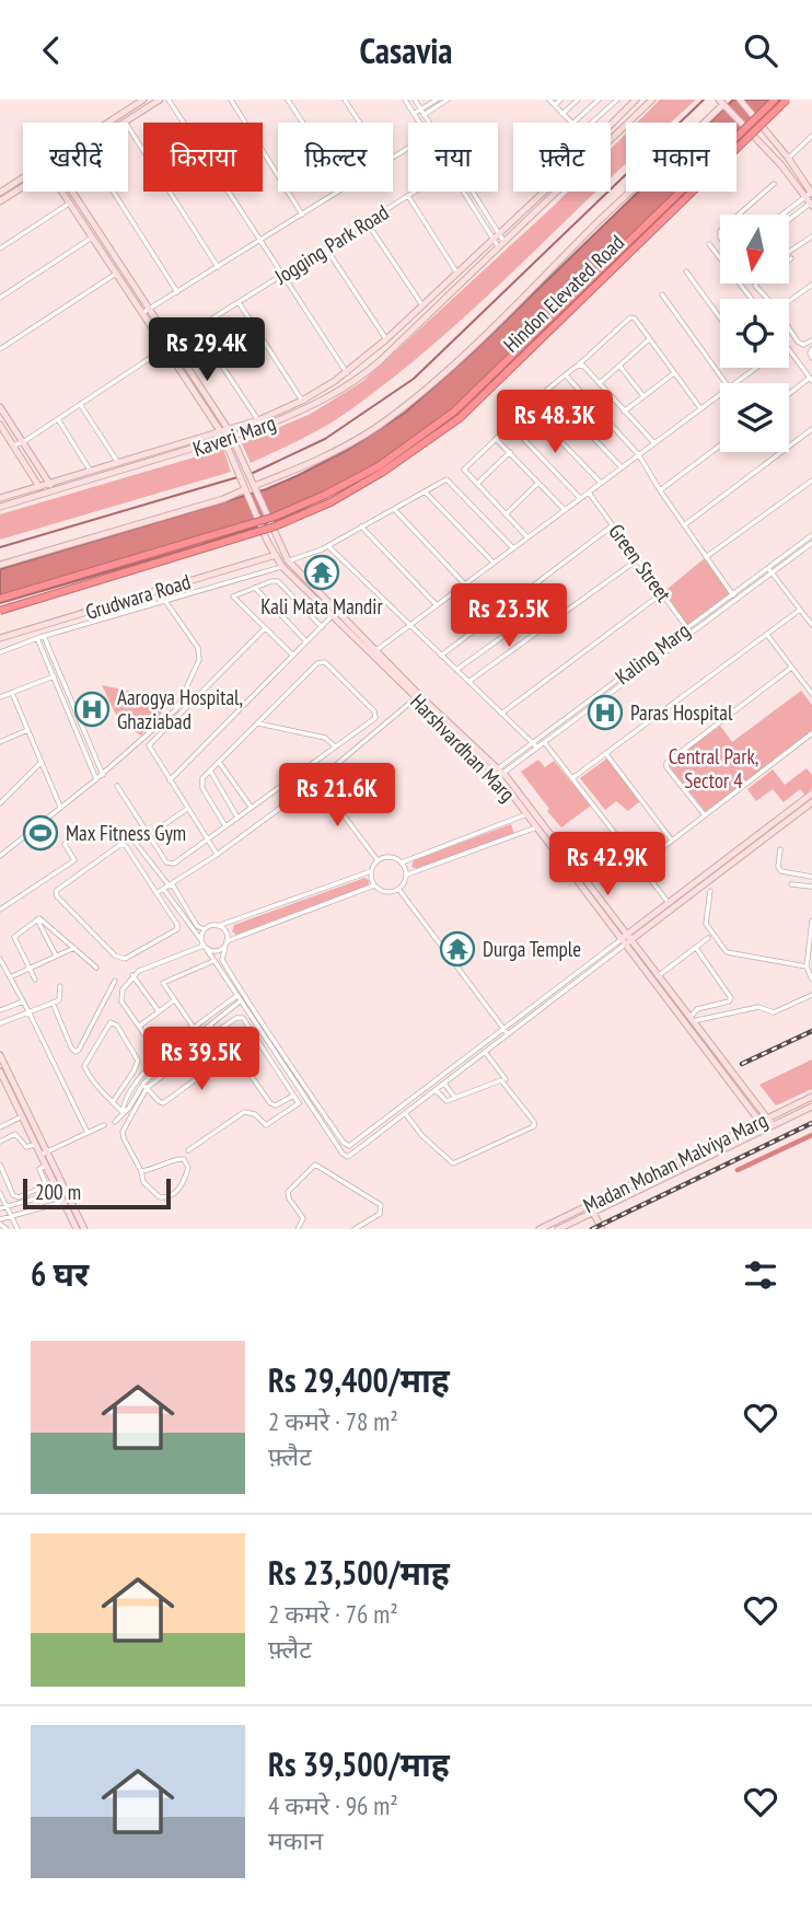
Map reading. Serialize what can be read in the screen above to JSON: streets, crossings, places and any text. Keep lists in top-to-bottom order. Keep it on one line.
{"streets":{"highway":["Hindon Elevated Road"],"street":["Jogging Park Road","Kaveri Marg","Green Street","Grudwara Road","Kaling Marg","Harshvardhan Marg","Madan Mohan Malviya Marg"]},"crossings":[["Jogging Park Road","Harshvardhan Marg"],["Kaveri Marg","Harshvardhan Marg"],["Green Street","Kaling Marg"],["Grudwara Road","Harshvardhan Marg"],["Kaling Marg","Harshvardhan Marg"],["Harshvardhan Marg","Madan Mohan Malviya Marg"]],"parks":["Central Park, Sector 4"],"places":{"temple":["Kali Mata Mandir","Durga Temple"],"hospital":["Aarogya Hospital, Ghaziabad","Paras Hospital"],"sports":["Max Fitness Gym"]},"scale_bar":"200 m","north":"bottom","page":{"header":"Casavia","chip":["खरीदें","किराया","फ़िल्टर","नया","फ़्लैट","मकान"],"price":["Rs 29.4K","Rs 48.3K","Rs 23.5K","Rs 21.6K","Rs 42.9K","Rs 39.5K"],"scale":"200 m","heading":"6 घर","list":[{"name":"Rs 29,400/माह","note":"2 कमरे · 78 m² · फ़्लैट"},{"name":"Rs 23,500/माह","note":"2 कमरे · 76 m² · फ़्लैट"},{"name":"Rs 39,500/माह","note":"4 कमरे · 96 m² · मकान"}]}}
